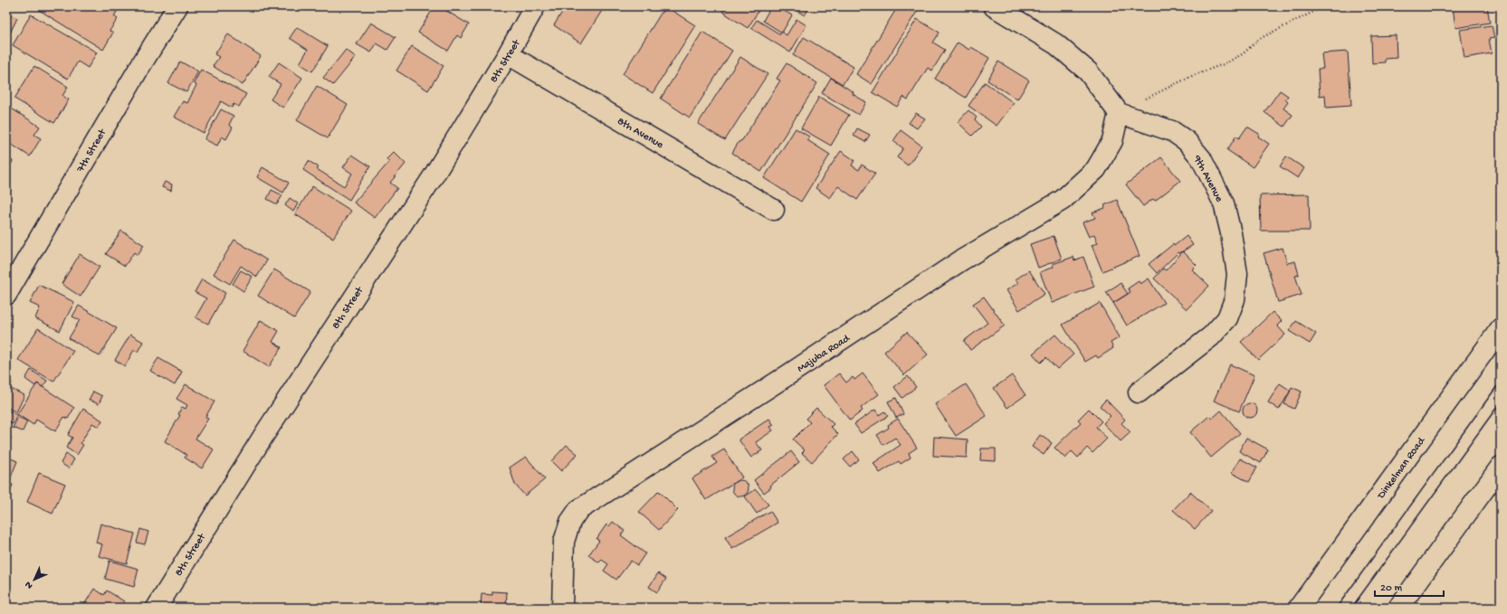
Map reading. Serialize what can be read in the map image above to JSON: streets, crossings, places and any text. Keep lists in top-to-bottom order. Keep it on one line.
{"streets":{"street":["8th Street","8th Avenue","7th Street","9th Avenue","Majuba Road","Dinkelman Road"]},"crossings":[["8th Street","8th Avenue"],["9th Avenue","Majuba Road"]],"scale_bar":"20 m","north":"bottom left"}
